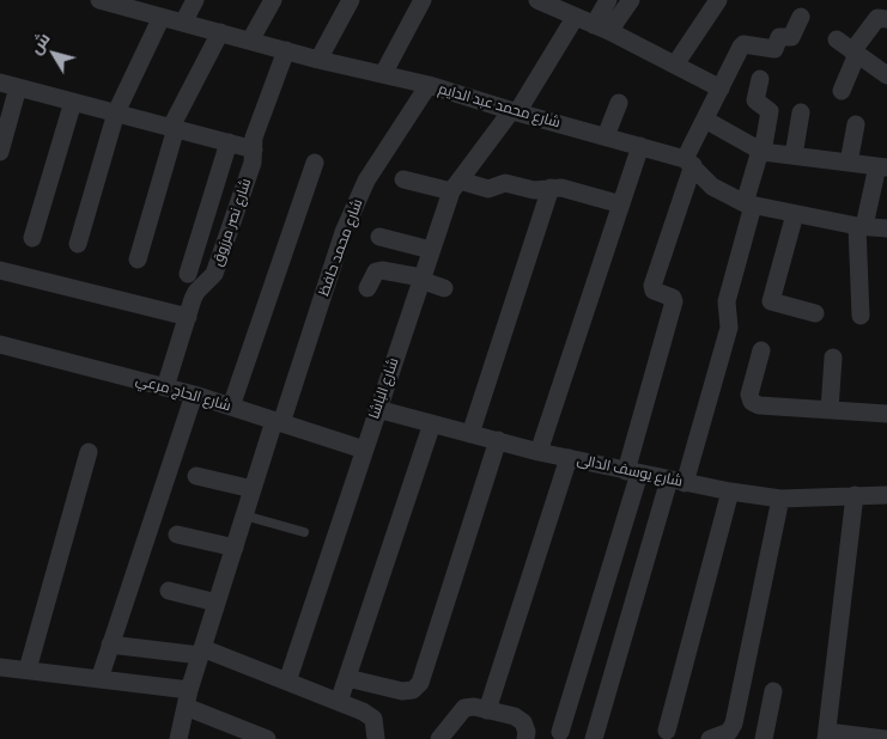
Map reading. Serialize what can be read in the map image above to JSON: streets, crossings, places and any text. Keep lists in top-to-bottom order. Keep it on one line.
{"streets":{"street":["شارع محمد عبد الدايم","شارع نصر مرزوق","شارع محمد حافظ","شارع الباشا","شارع الحاج مرعي","شارع يوسف الدالى"]},"crossings":[["شارع محمد عبد الدايم","شارع نصر مرزوق"],["شارع محمد عبد الدايم","شارع محمد حافظ"],["شارع محمد عبد الدايم","شارع الباشا"],["شارع نصر مرزوق","شارع الحاج مرعي"],["شارع محمد حافظ","شارع الحاج مرعي"],["شارع الباشا","شارع الحاج مرعي"],["شارع الباشا","شارع يوسف الدالى"]],"north":"top left"}
